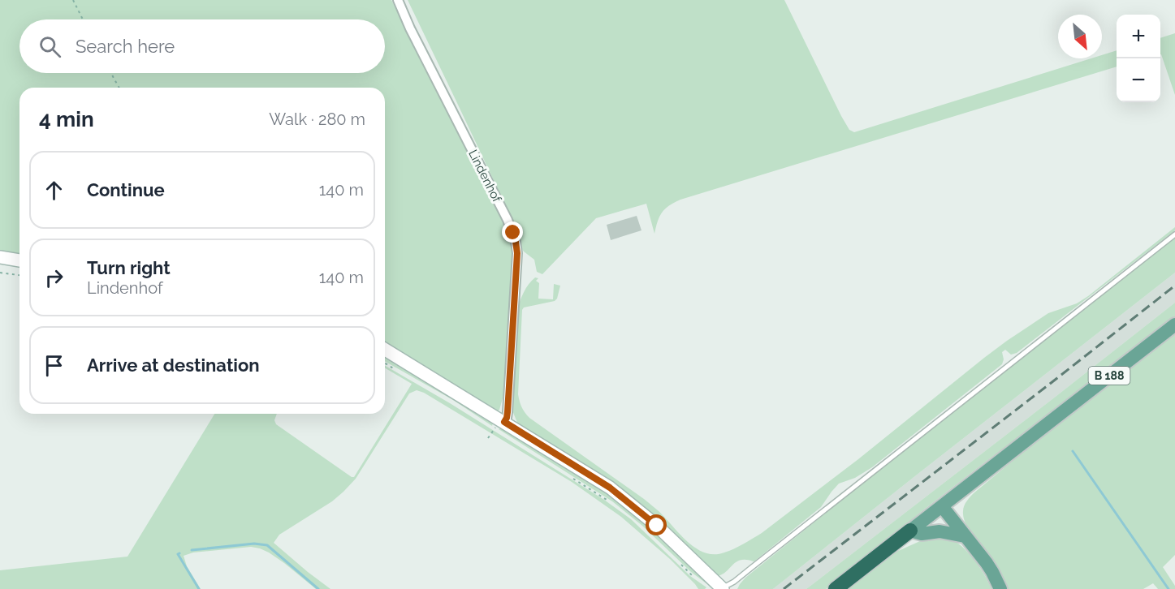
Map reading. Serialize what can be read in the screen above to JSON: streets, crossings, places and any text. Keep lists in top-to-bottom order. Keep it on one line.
{"streets":{"highway":["B 188"],"street":["Lindenhof"]},"north":"bottom right","page":{"map_buttons":["+","−"],"search":"Search here","heading":["4 min","Walk · 280 m"],"list":[["Continue","140 m"],["Turn right","Lindenhof","140 m"],"Arrive at destination"]}}
